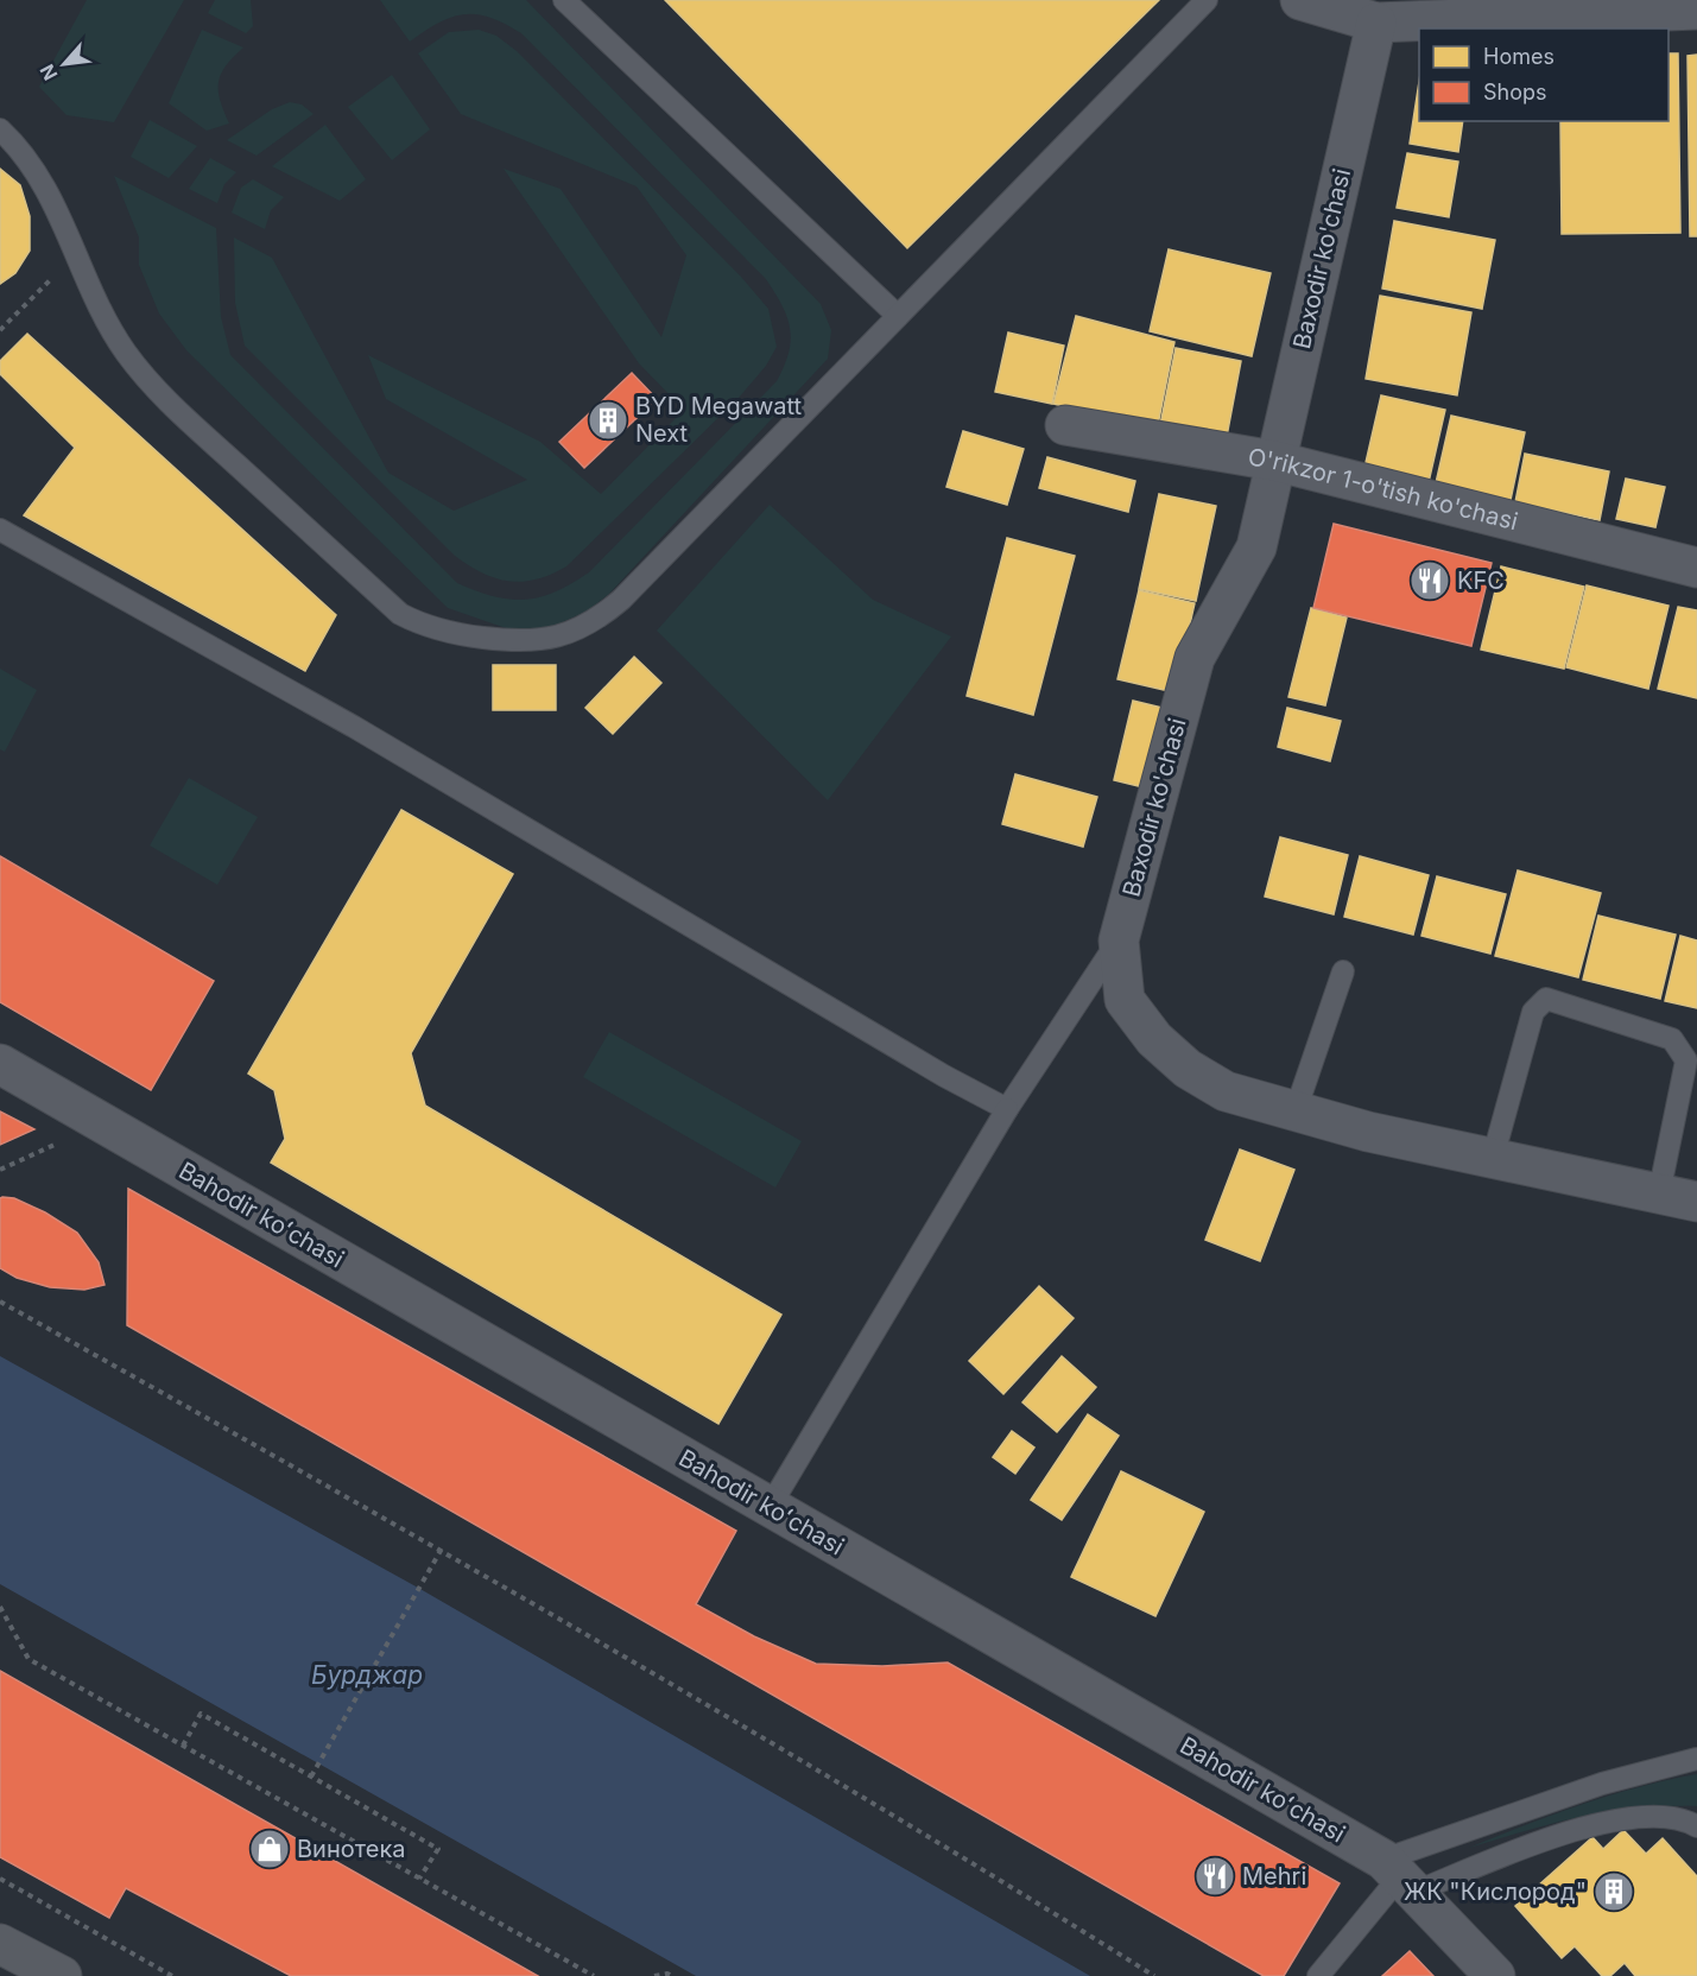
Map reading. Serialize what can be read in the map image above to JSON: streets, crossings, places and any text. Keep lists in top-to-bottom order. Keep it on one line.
{"streets":{"street":["Baxodir ko'chasi","O'rikzor 1-o'tish ko'chasi","Bahodir koʻchasi"]},"crossings":[["Baxodir ko'chasi","O'rikzor 1-o'tish ko'chasi"]],"water":["Бурджар"],"places":{"building":["BYD Megawatt Next","ЖК \"Кислород\""],"restaurant":["KFC","Mehri"],"shop":["Винотека"]},"legend":["Homes","Shops"],"north":"bottom left"}
